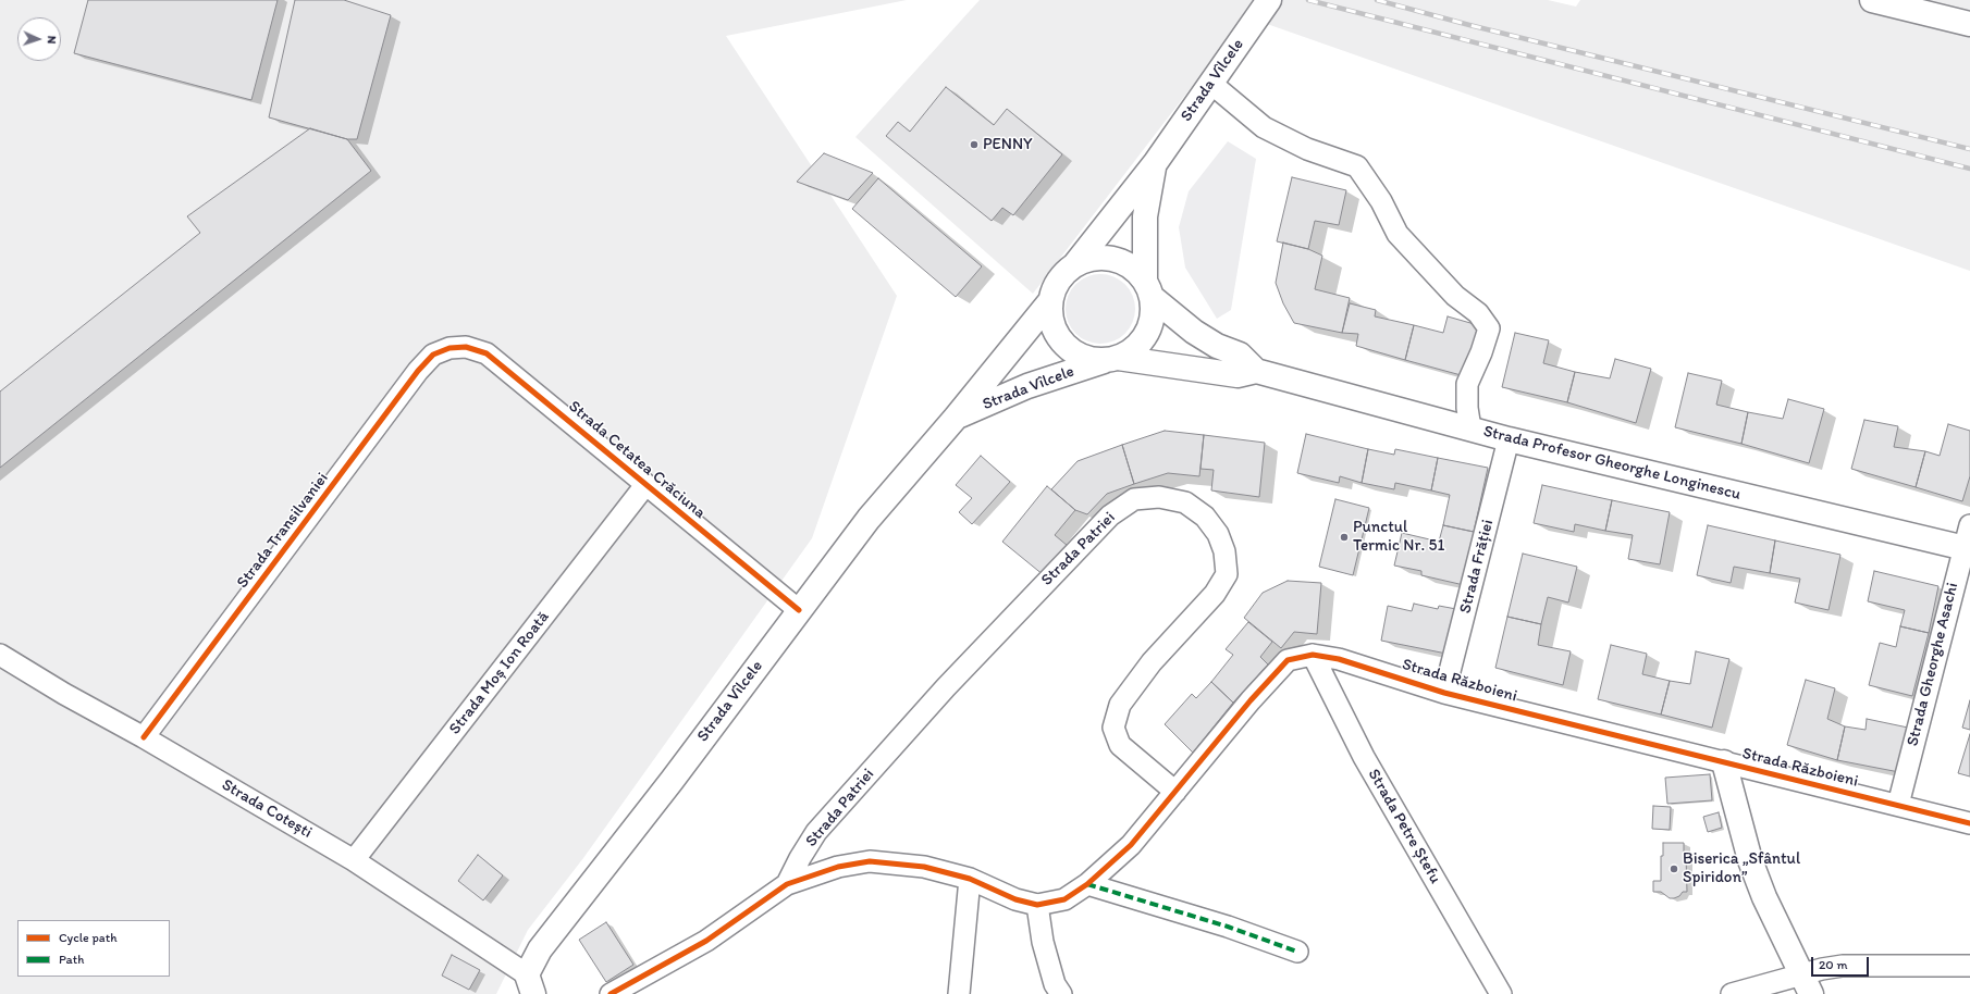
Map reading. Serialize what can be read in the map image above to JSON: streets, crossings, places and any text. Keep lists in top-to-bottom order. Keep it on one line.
{"streets":{"main road":["Strada Vîlcele","Strada Profesor Gheorghe Longinescu"],"street":["Strada Cetatea Crăciuna","Strada Transilvaniei","Strada Patriei","Strada Frăției","Strada Gheorghe Asachi","Strada Moș Ion Roată","Strada Războieni","Strada Cotești","Strada Petre Ștefu"]},"crossings":[["Strada Vîlcele","Strada Cetatea Crăciuna"],["Strada Vîlcele","Strada Profesor Gheorghe Longinescu"],["Strada Vîlcele","Strada Cotești"],["Strada Cetatea Crăciuna","Strada Transilvaniei"],["Strada Cetatea Crăciuna","Strada Moș Ion Roată"],["Strada Profesor Gheorghe Longinescu","Strada Frăției"],["Strada Profesor Gheorghe Longinescu","Strada Gheorghe Asachi"],["Strada Transilvaniei","Strada Cotești"],["Strada Patriei","Strada Războieni"],["Strada Frăției","Strada Războieni"],["Strada Gheorghe Asachi","Strada Războieni"],["Strada Moș Ion Roată","Strada Cotești"],["Strada Războieni","Strada Petre Ștefu"]],"places":["PENNY","Punctul Termic Nr. 51","Biserica „Sfântul Spiridon”"],"legend":["Cycle path","Path"],"scale_bar":"20 m","north":"right"}
